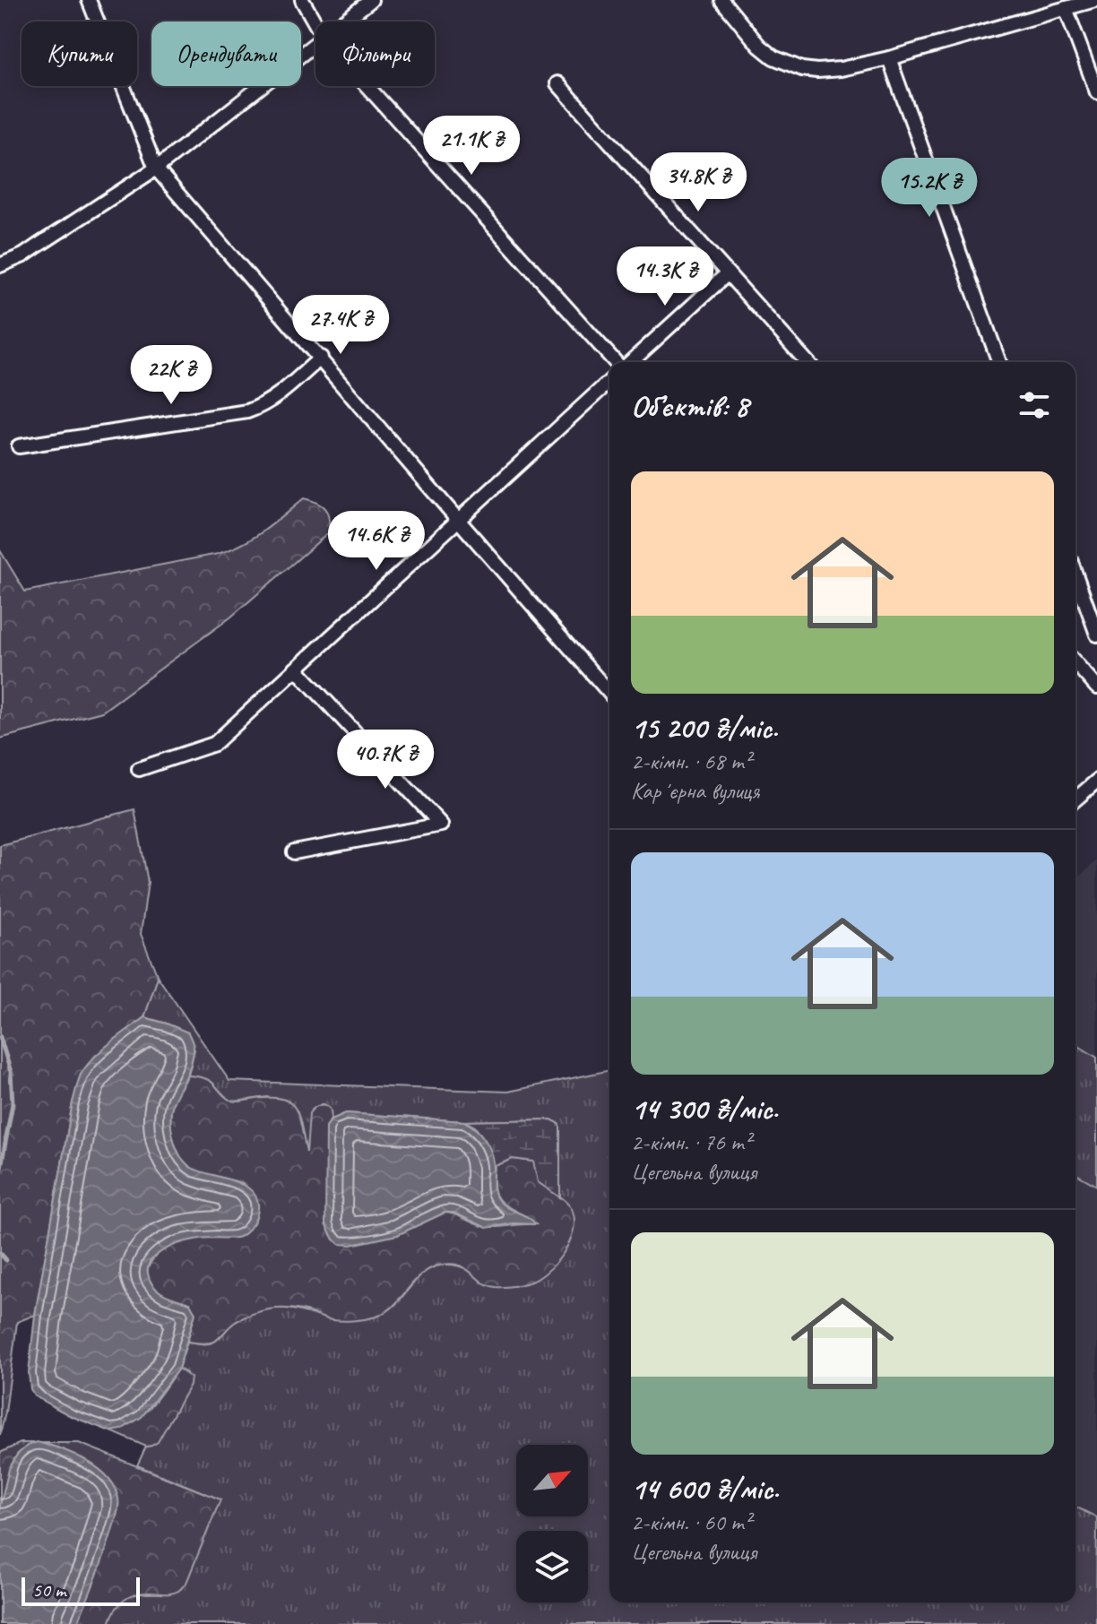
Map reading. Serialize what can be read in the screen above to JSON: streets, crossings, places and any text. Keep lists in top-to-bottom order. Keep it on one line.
{"scale_bar":"50 m","north":"top right","page":{"chip":["Купити","Орендувати","Фільтри"],"price":["21.1K ₴","34.8K ₴","15.2K ₴","14.3K ₴","27.4K ₴","22K ₴","14.6K ₴","40.7K ₴"],"heading":"Об’єктів: 8","list":[{"name":"15 200 ₴/міс.","note":"2-кімн. · 68 m² · Карʼєрна вулиця"},{"name":"14 300 ₴/міс.","note":"2-кімн. · 76 m² · Цегельна вулиця"},{"name":"14 600 ₴/міс.","note":"2-кімн. · 60 m² · Цегельна вулиця"}],"scale":"50 m"}}
